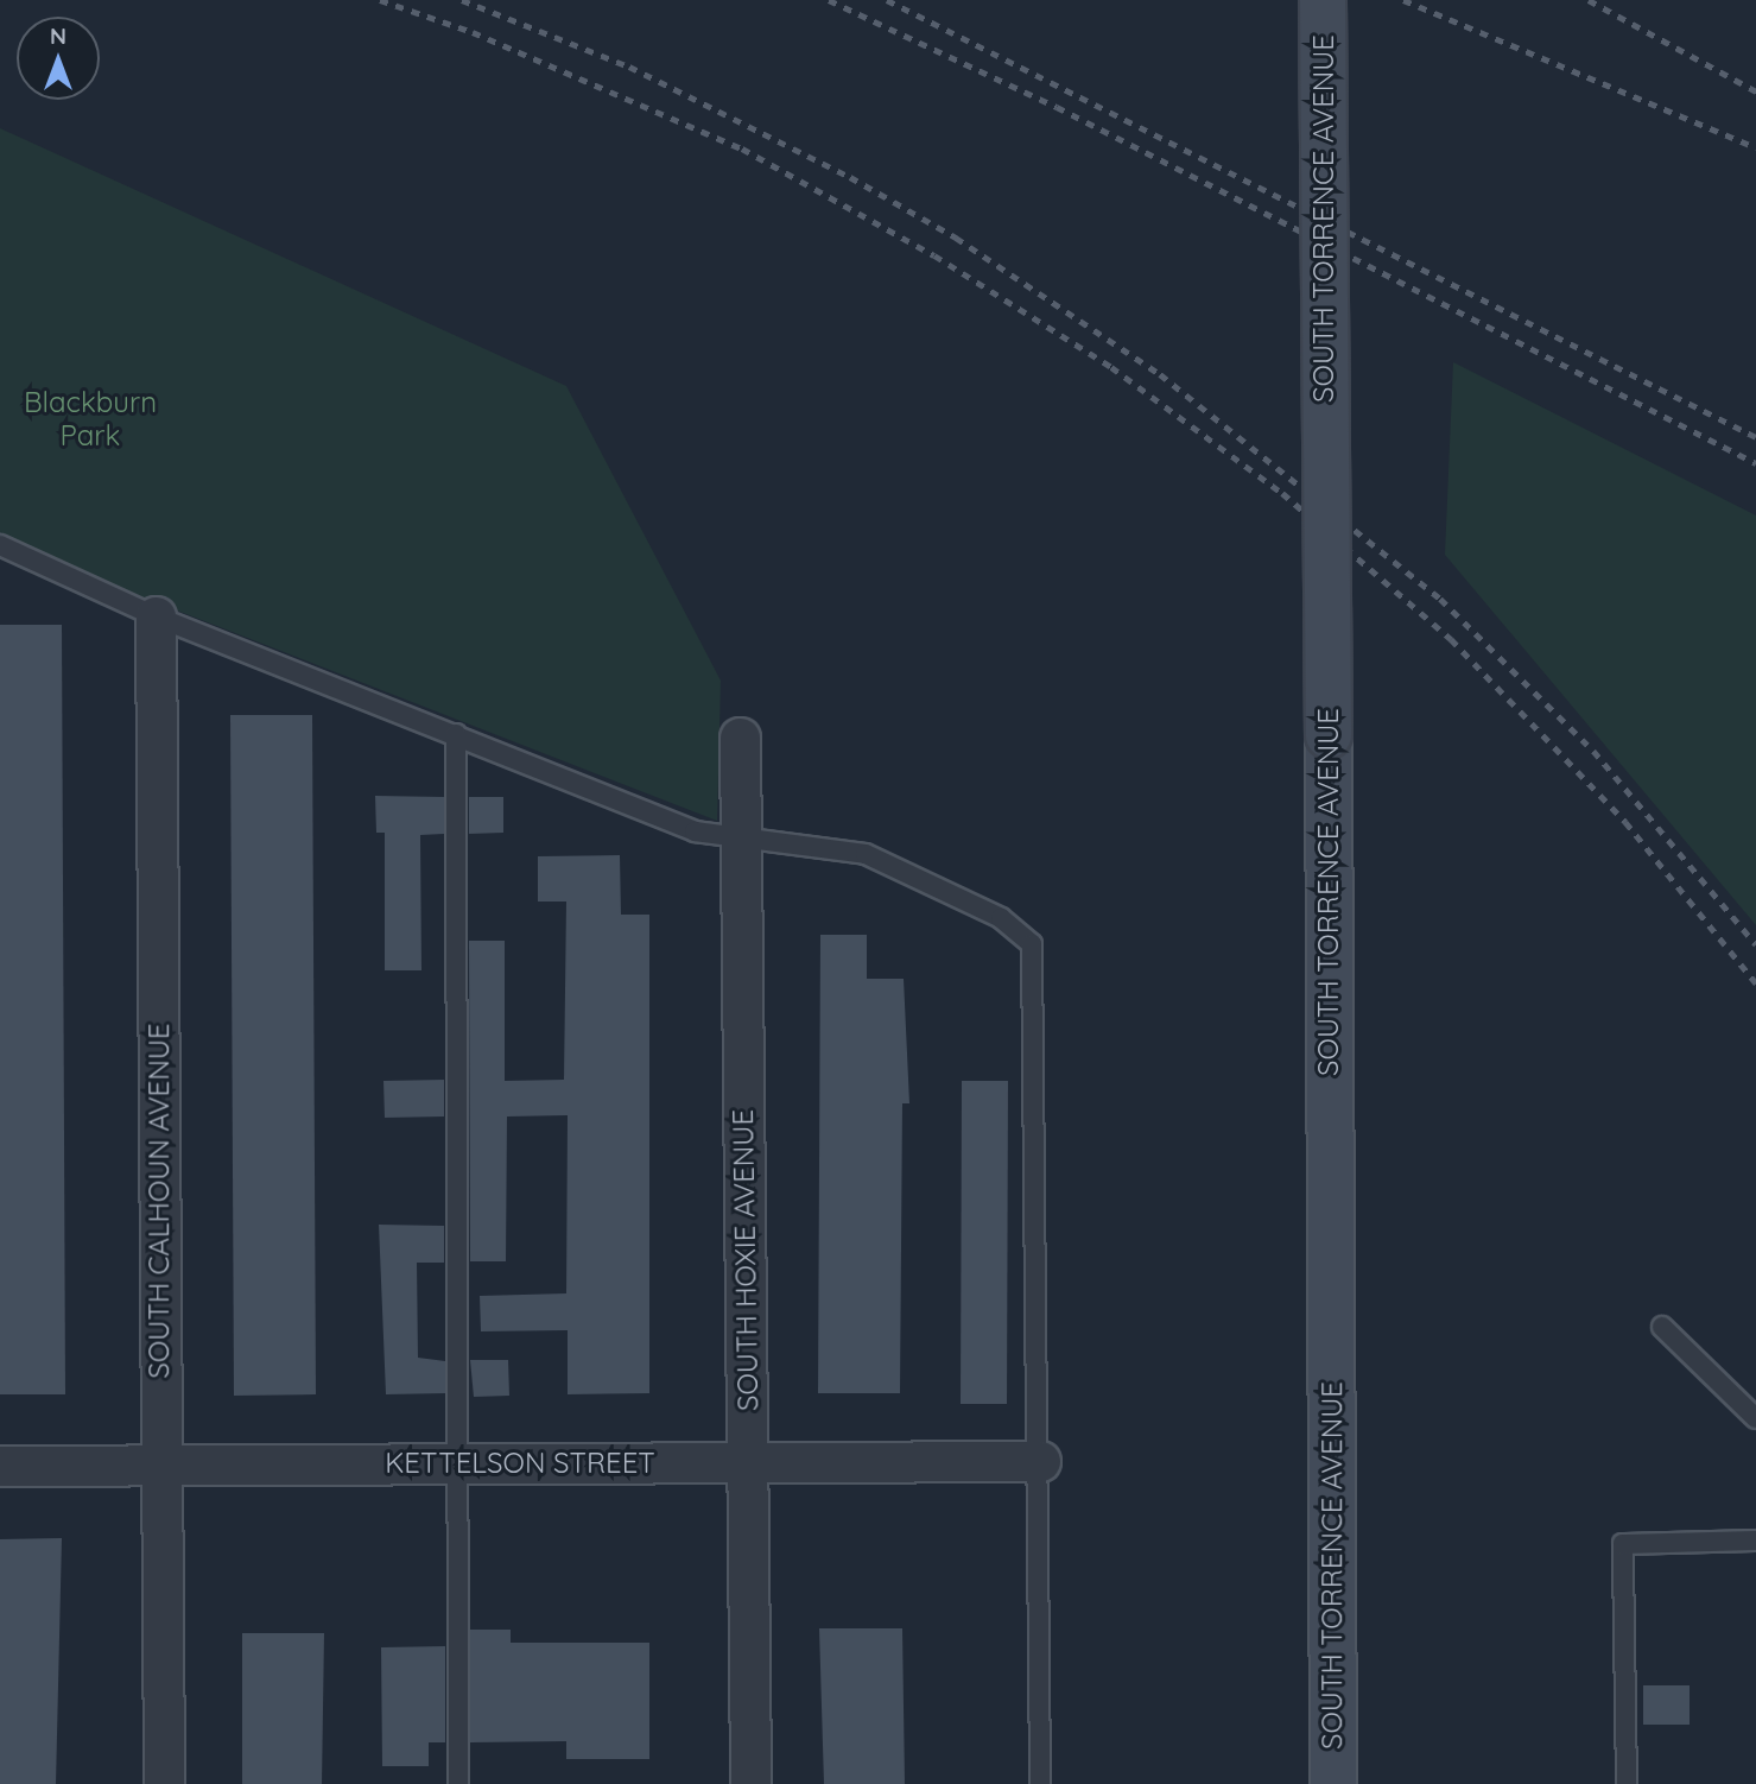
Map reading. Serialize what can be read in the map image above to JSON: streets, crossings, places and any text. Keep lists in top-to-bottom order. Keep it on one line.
{"streets":{"main road":["SOUTH TORRENCE AVENUE"],"street":["SOUTH CALHOUN AVENUE","SOUTH HOXIE AVENUE","KETTELSON STREET"]},"crossings":[["SOUTH CALHOUN AVENUE","KETTELSON STREET"],["SOUTH HOXIE AVENUE","KETTELSON STREET"]],"parks":["Blackburn Park"],"north":"top"}
